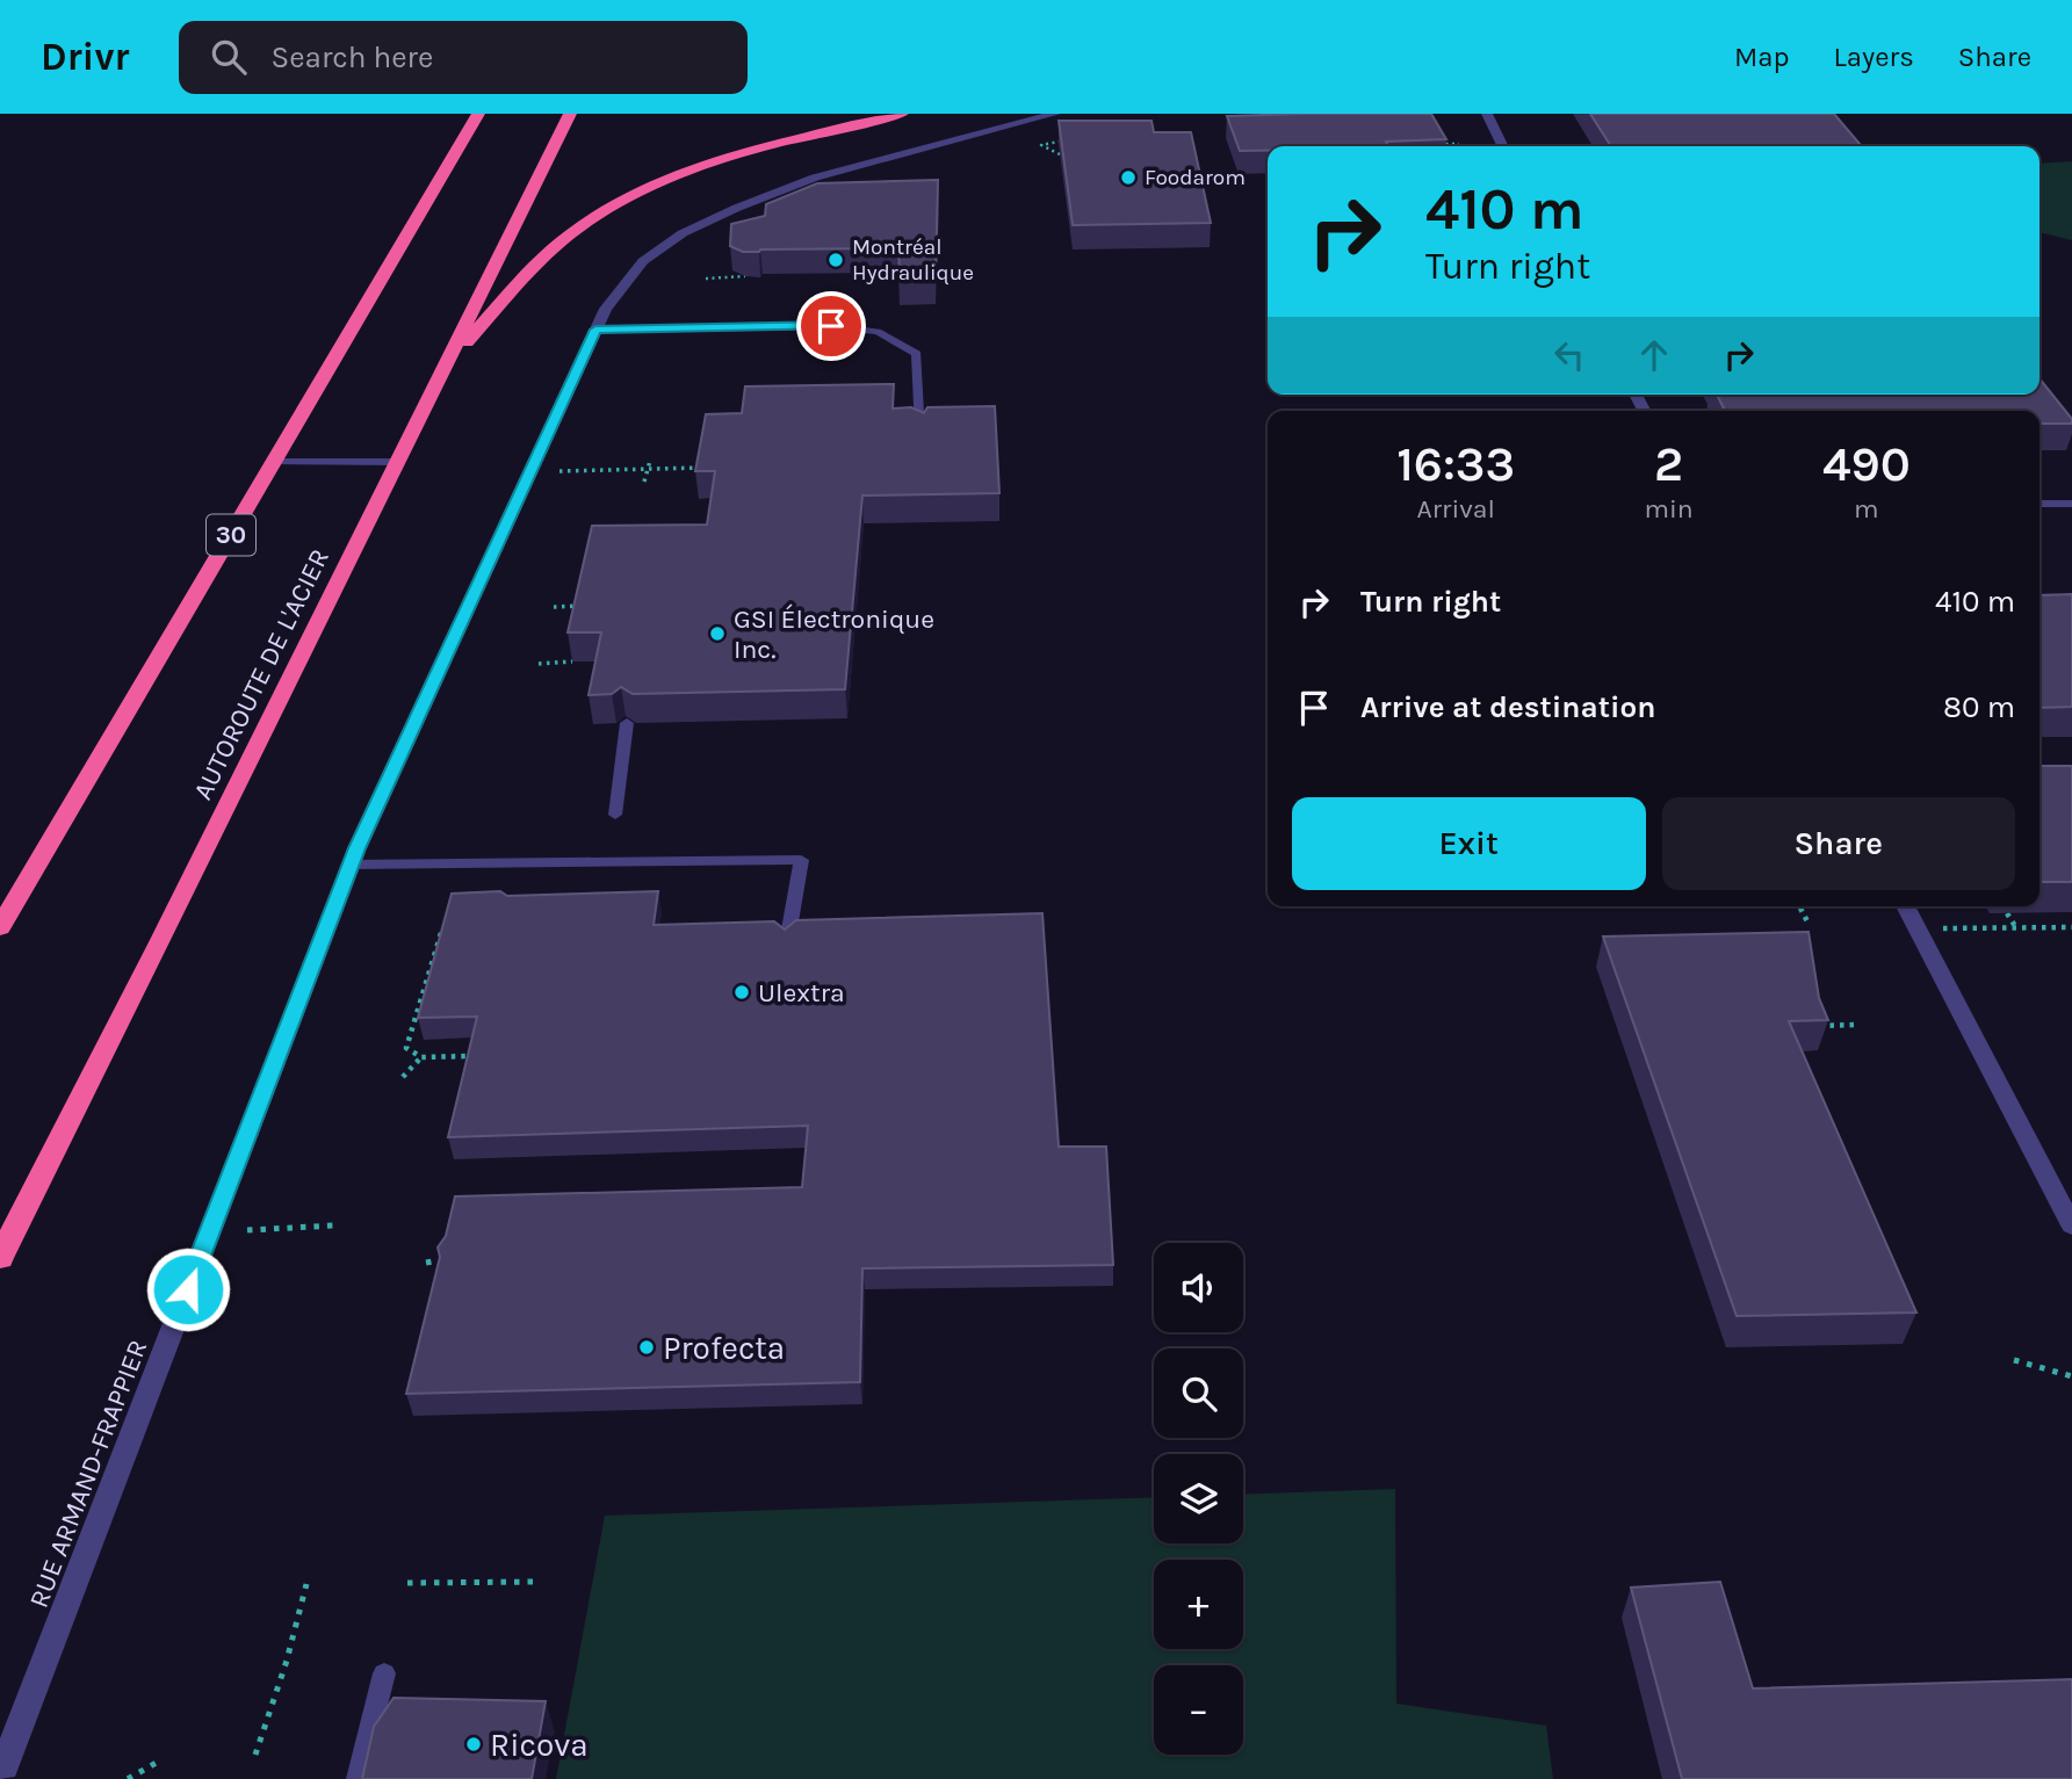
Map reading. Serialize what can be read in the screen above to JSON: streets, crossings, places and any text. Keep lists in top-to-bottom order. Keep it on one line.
{"streets":{"highway":["30","AUTOROUTE DE L'ACIER"],"street":["RUE ARMAND-FRAPPIER"]},"places":["Foodarom","Montréal Hydraulique","GSI Électronique Inc.","Ulextra","Profecta","Ricova"],"page":{"header":"Drivr","search":"Search here","nav":["Map","Layers","Share"],"turn":["410 m","Turn right"],"eta":["16:33","Arrival","2","min","490","m"],"list":[{"name":"Turn right","value":"410 m"},{"name":"Arrive at destination","value":"80 m"}],"buttons":["Exit","Share"],"map_buttons":["+","−"]}}
